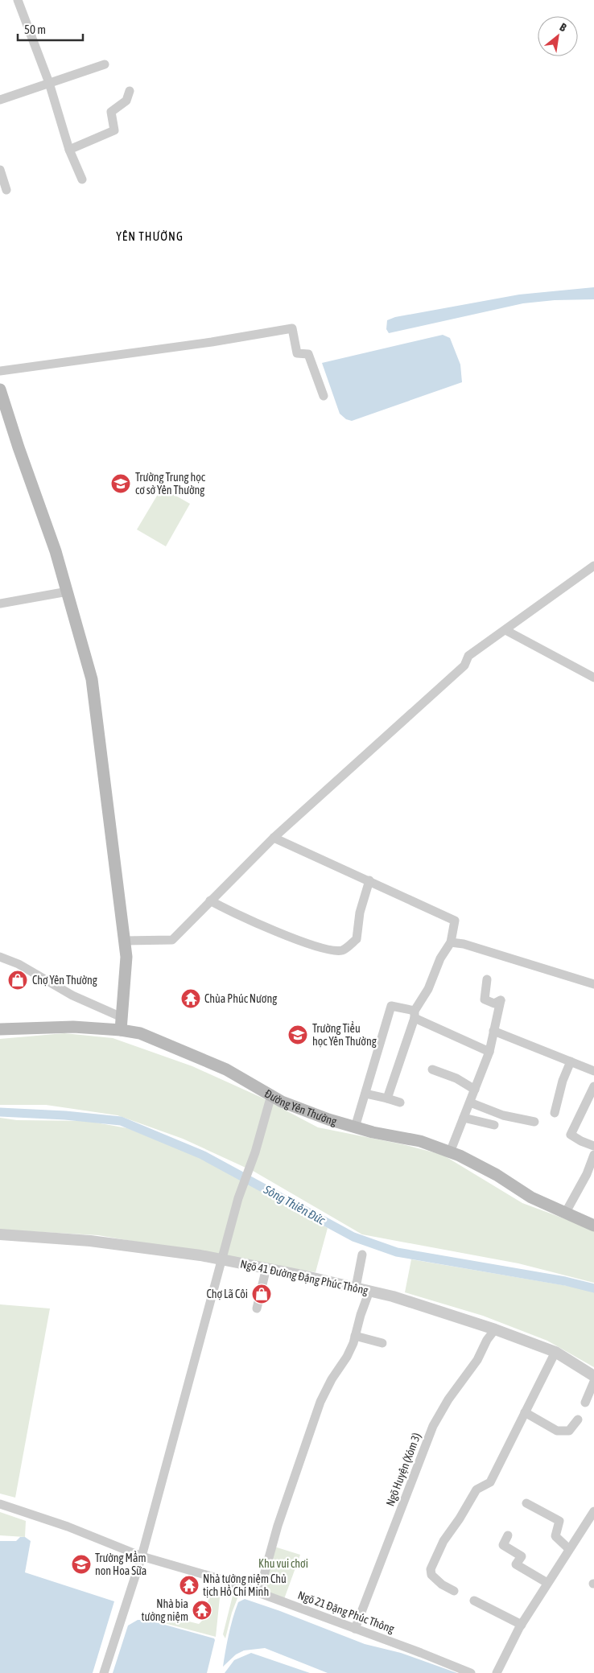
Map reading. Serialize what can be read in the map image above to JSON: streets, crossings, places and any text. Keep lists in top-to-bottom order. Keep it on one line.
{"streets":{"main road":["Đường Yên Thường"],"street":["Ngõ 41 Đường Đặng Phúc Thông","Ngõ Huyện (Xóm 3)","Ngõ 21 Đặng Phúc Thông"]},"crossings":[["Ngõ 41 Đường Đặng Phúc Thông","Ngõ Huyện (Xóm 3)"],["Ngõ Huyện (Xóm 3)","Ngõ 21 Đặng Phúc Thông"]],"districts":["YÊN THƯỜNG"],"water":["Sông Thiên Đức"],"parks":["Khu vui chơi"],"places":{"school or university":["Trường Trung học cơ sở Yên Thường","Trường Tiểu học Yên Thường","Trường Mầm non Hoa Sữa"],"shop":["Chợ Yên Thường","Chợ Lã Côi"],"temple":["Chùa Phúc Nương","Nhà tưởng niệm Chủ tịch Hồ Chí Minh","Nhà bia tưởng niệm"]},"scale_bar":"50 m","north":"top right"}
